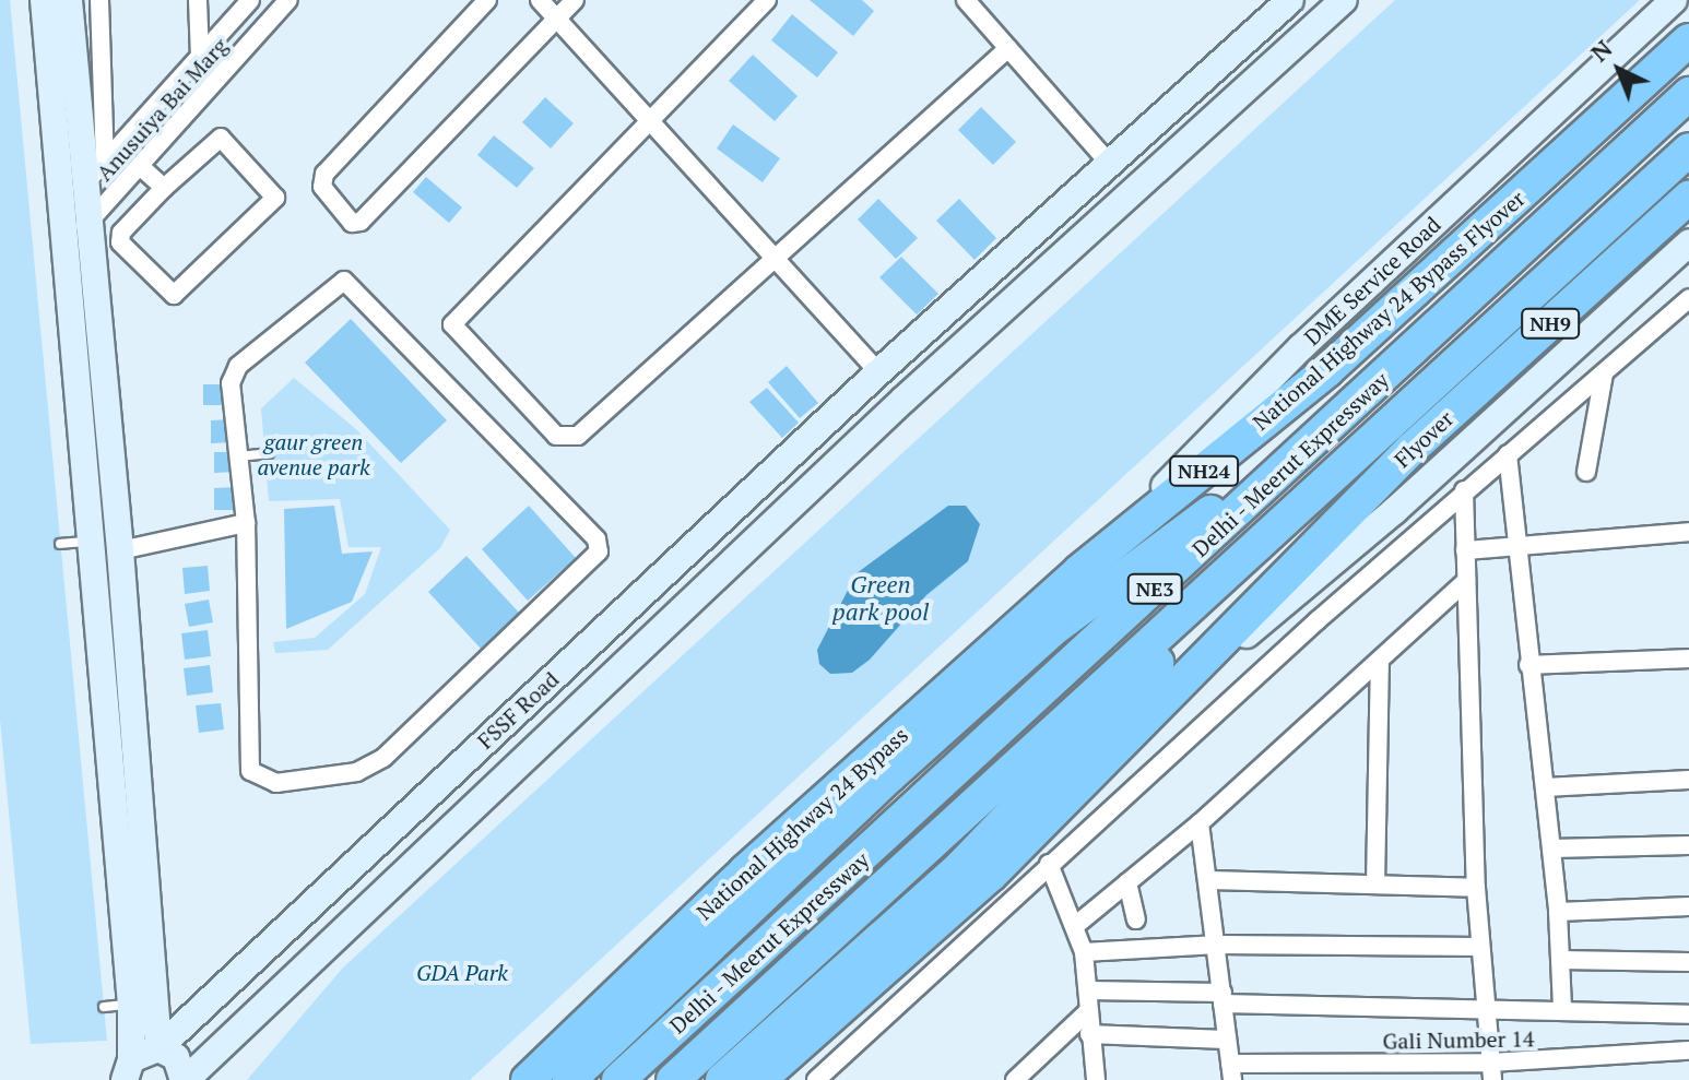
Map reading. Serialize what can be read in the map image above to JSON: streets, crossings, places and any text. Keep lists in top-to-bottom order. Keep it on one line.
{"streets":{"highway":["National Highway 24 Bypass Flyover","NH9","Flyover","Delhi - Meerut Expressway","NH24","NE3","National Highway 24 Bypass"],"street":["Anusuiya Bai Marg","DME Service Road","FSSF Road","Gali Number 14"]},"crossings":[["DME Service Road","National Highway 24 Bypass Flyover"],["DME Service Road","National Highway 24 Bypass"],["National Highway 24 Bypass Flyover","National Highway 24 Bypass"]],"water":["Green park pool"],"parks":["gaur green avenue park","GDA Park"],"north":"top left"}
